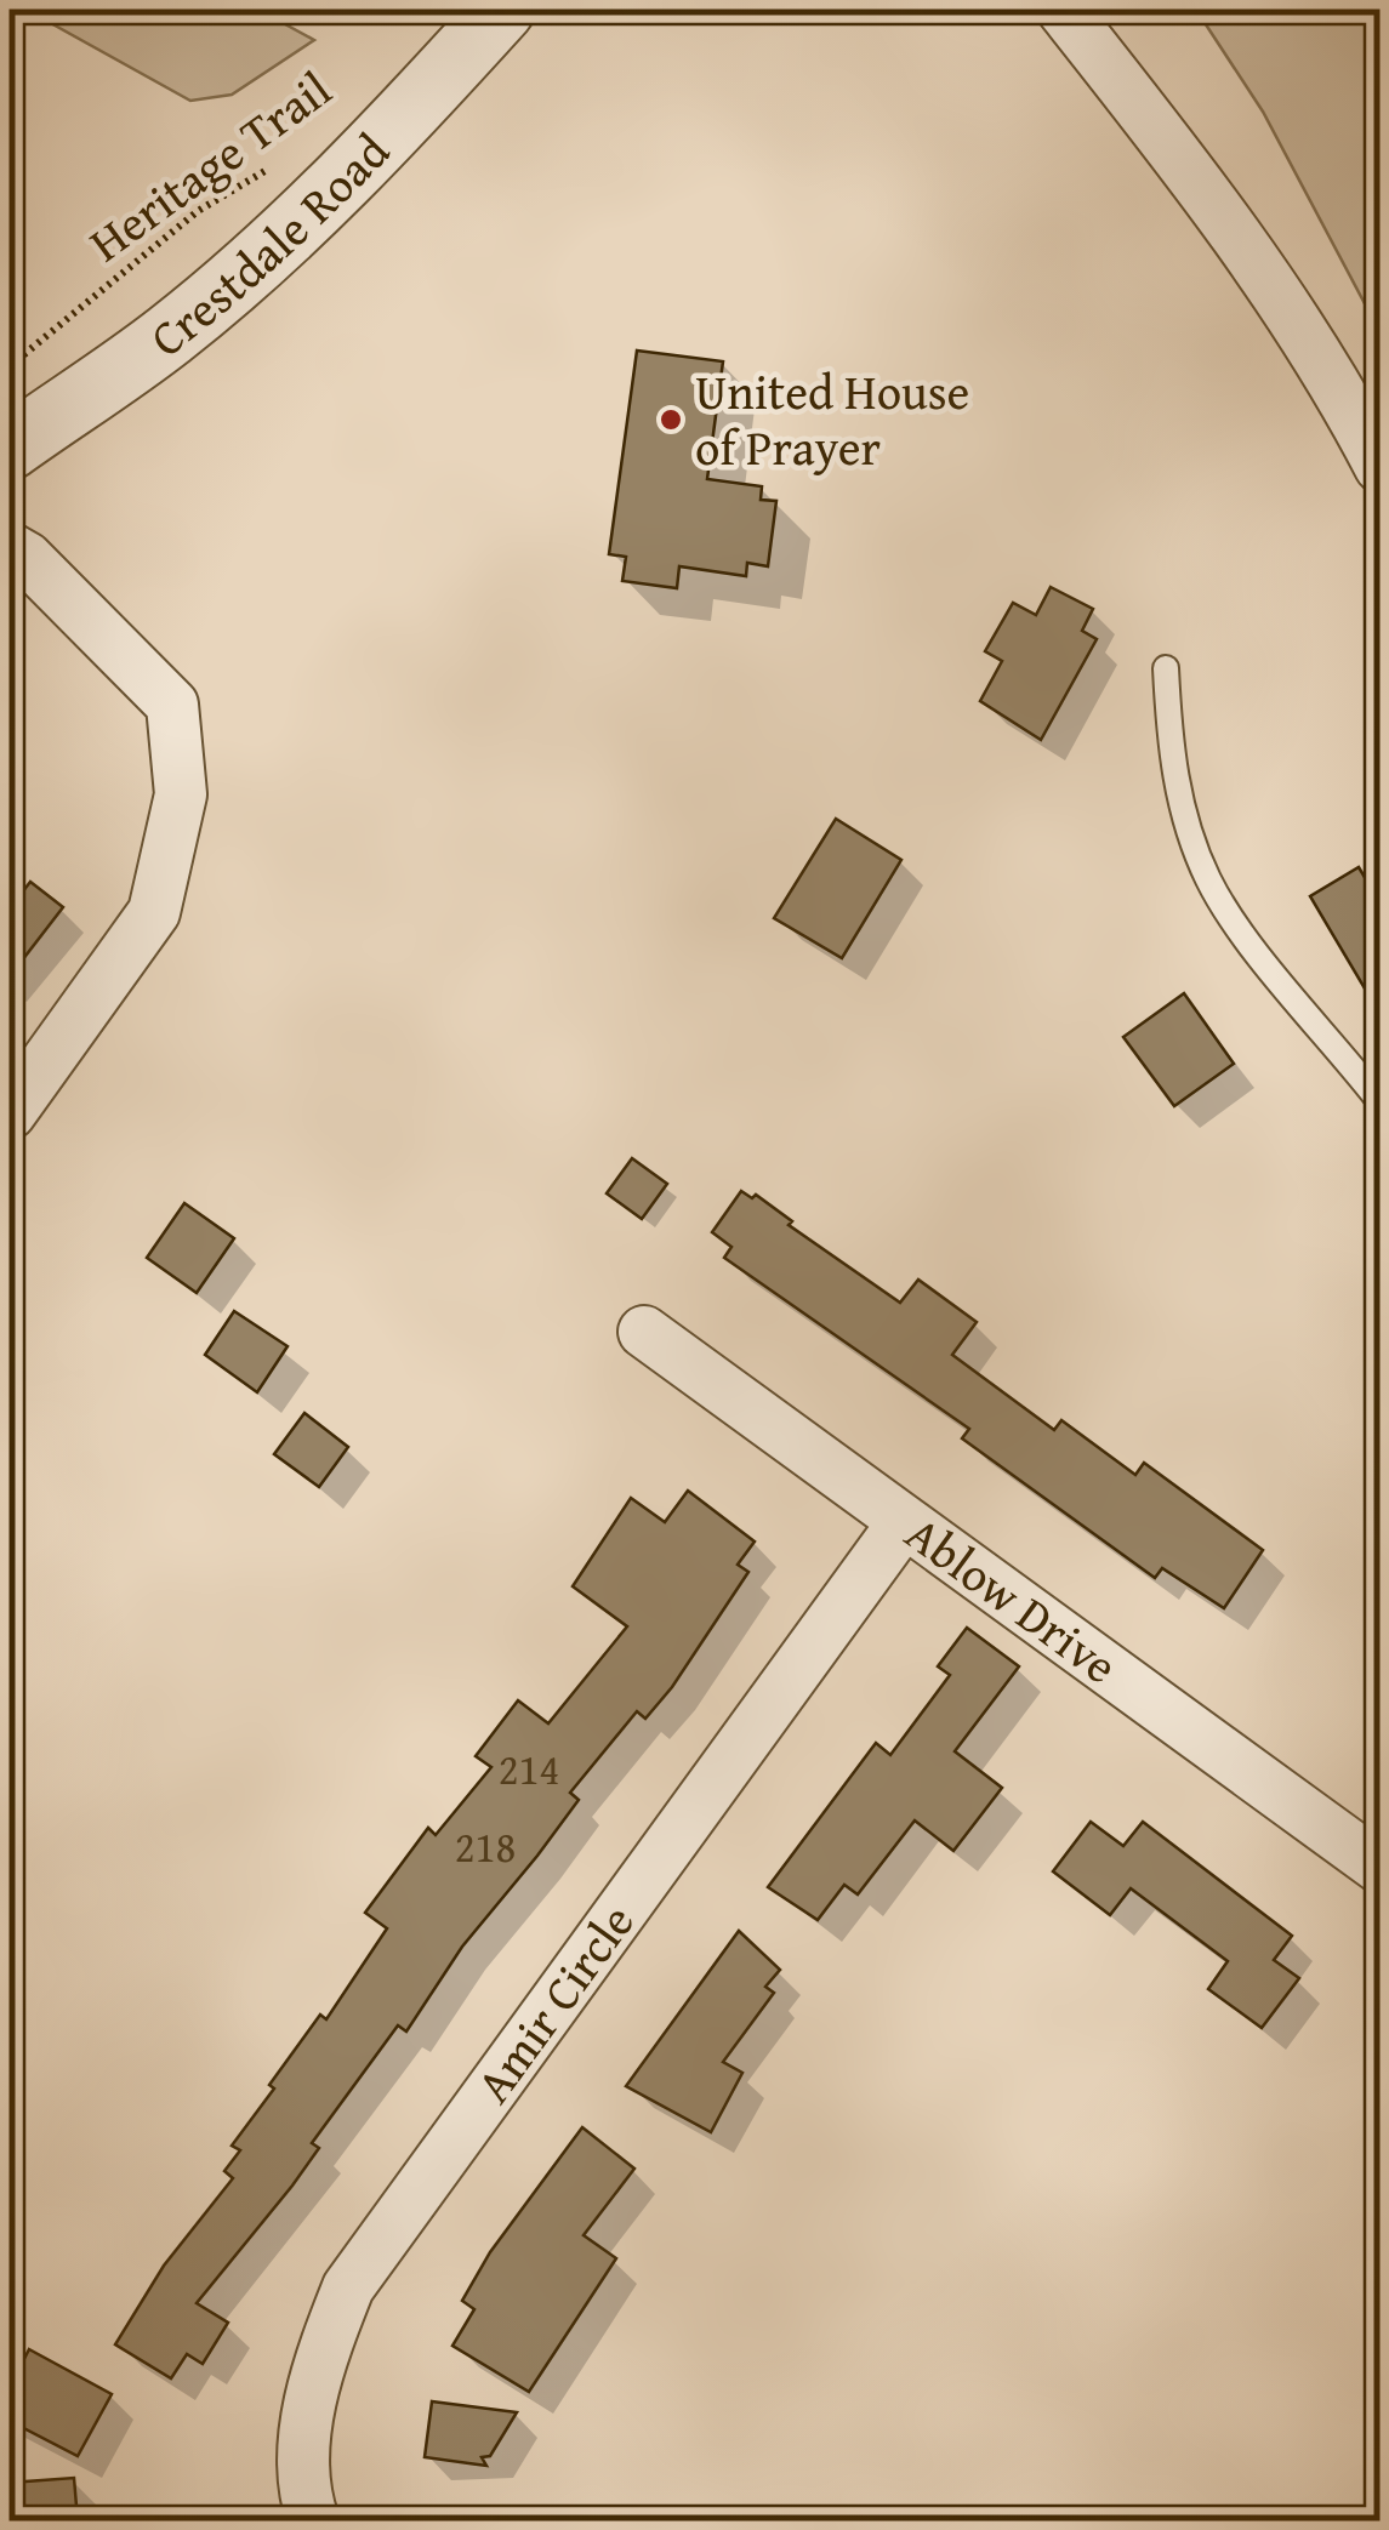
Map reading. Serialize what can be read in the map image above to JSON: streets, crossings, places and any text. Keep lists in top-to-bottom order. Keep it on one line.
{"streets":{"street":["Crestdale Road","Ablow Drive","Amir Circle"],"path":["Heritage Trail"]},"crossings":[["Ablow Drive","Amir Circle"]],"places":["United House of Prayer"],"house_numbers":["214","218"]}
